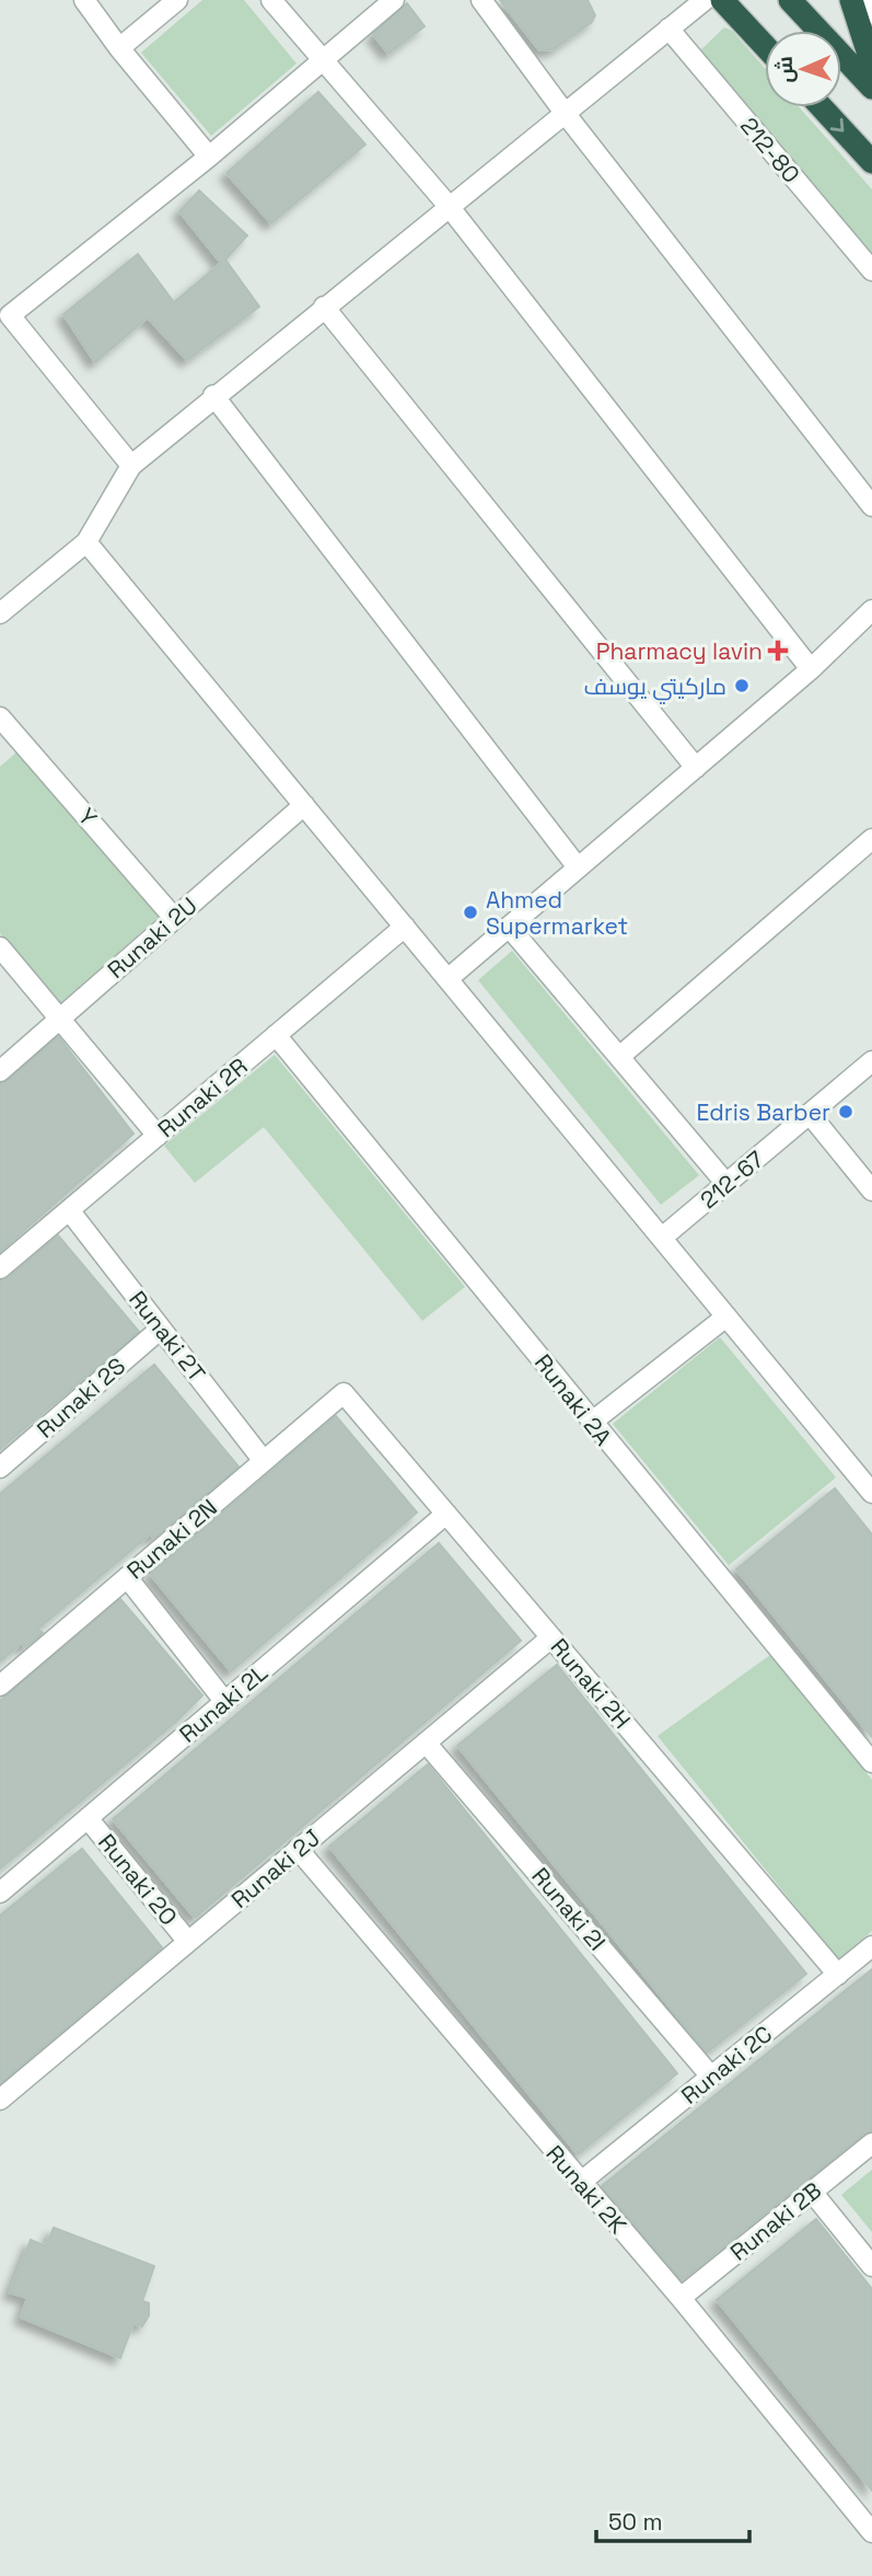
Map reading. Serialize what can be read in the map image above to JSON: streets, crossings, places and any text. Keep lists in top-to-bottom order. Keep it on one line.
{"streets":{"street":["212-80","Y","Runaki 2U","Runaki 2R","212-67","Runaki 2T","Runaki 2S","Runaki 2A","Runaki 2N","Runaki 2H","Runaki 2L","Runaki 2J","Runaki 2O","Runaki 2I","Runaki 2C","Runaki 2K","Runaki 2B"]},"crossings":[["Y","Runaki 2U"],["Runaki 2R","Runaki 2T"],["Runaki 2R","Runaki 2A"],["Runaki 2T","Runaki 2S"],["Runaki 2T","Runaki 2N"],["Runaki 2N","Runaki 2H"],["Runaki 2H","Runaki 2L"],["Runaki 2H","Runaki 2J"],["Runaki 2H","Runaki 2C"],["Runaki 2L","Runaki 2O"],["Runaki 2J","Runaki 2O"],["Runaki 2J","Runaki 2I"],["Runaki 2J","Runaki 2K"],["Runaki 2I","Runaki 2C"],["Runaki 2C","Runaki 2K"],["Runaki 2K","Runaki 2B"]],"places":{"health":["Pharmacy lavin"],"other":["ماركيتي يوسف","Ahmed Supermarket","Edris Barber"]},"scale_bar":"50 m","north":"left"}
